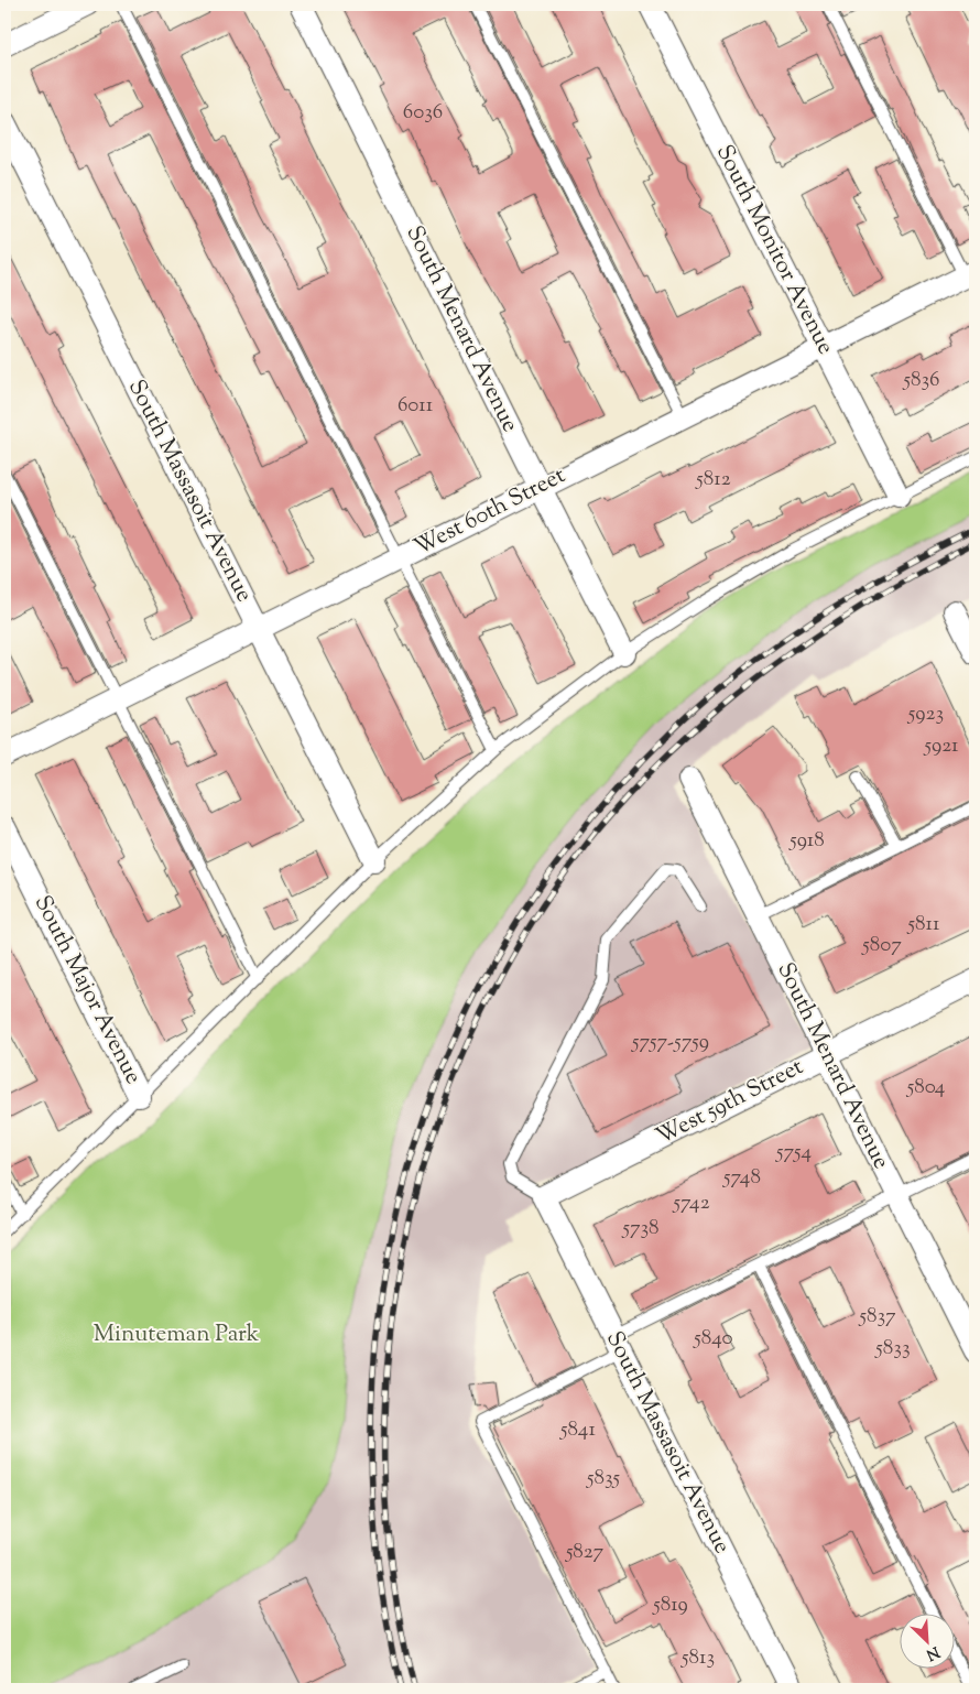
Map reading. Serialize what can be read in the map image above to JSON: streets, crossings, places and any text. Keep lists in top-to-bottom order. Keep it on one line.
{"streets":{"street":["South Monitor Avenue","South Menard Avenue","South Massasoit Avenue","West 60th Street","South Major Avenue","West 59th Street"]},"crossings":[["South Monitor Avenue","West 60th Street"],["South Menard Avenue","West 60th Street"],["South Menard Avenue","West 59th Street"],["South Massasoit Avenue","West 60th Street"],["South Massasoit Avenue","West 59th Street"]],"parks":["Minuteman Park"],"house_numbers":["6036","5836","6011","5812","5923","5921","5918","5811","5807","5757-5759","5804","5754","5748","5742","5738","5837","5840","5833","5841","5835","5827","5819","5813"],"north":"bottom right"}
